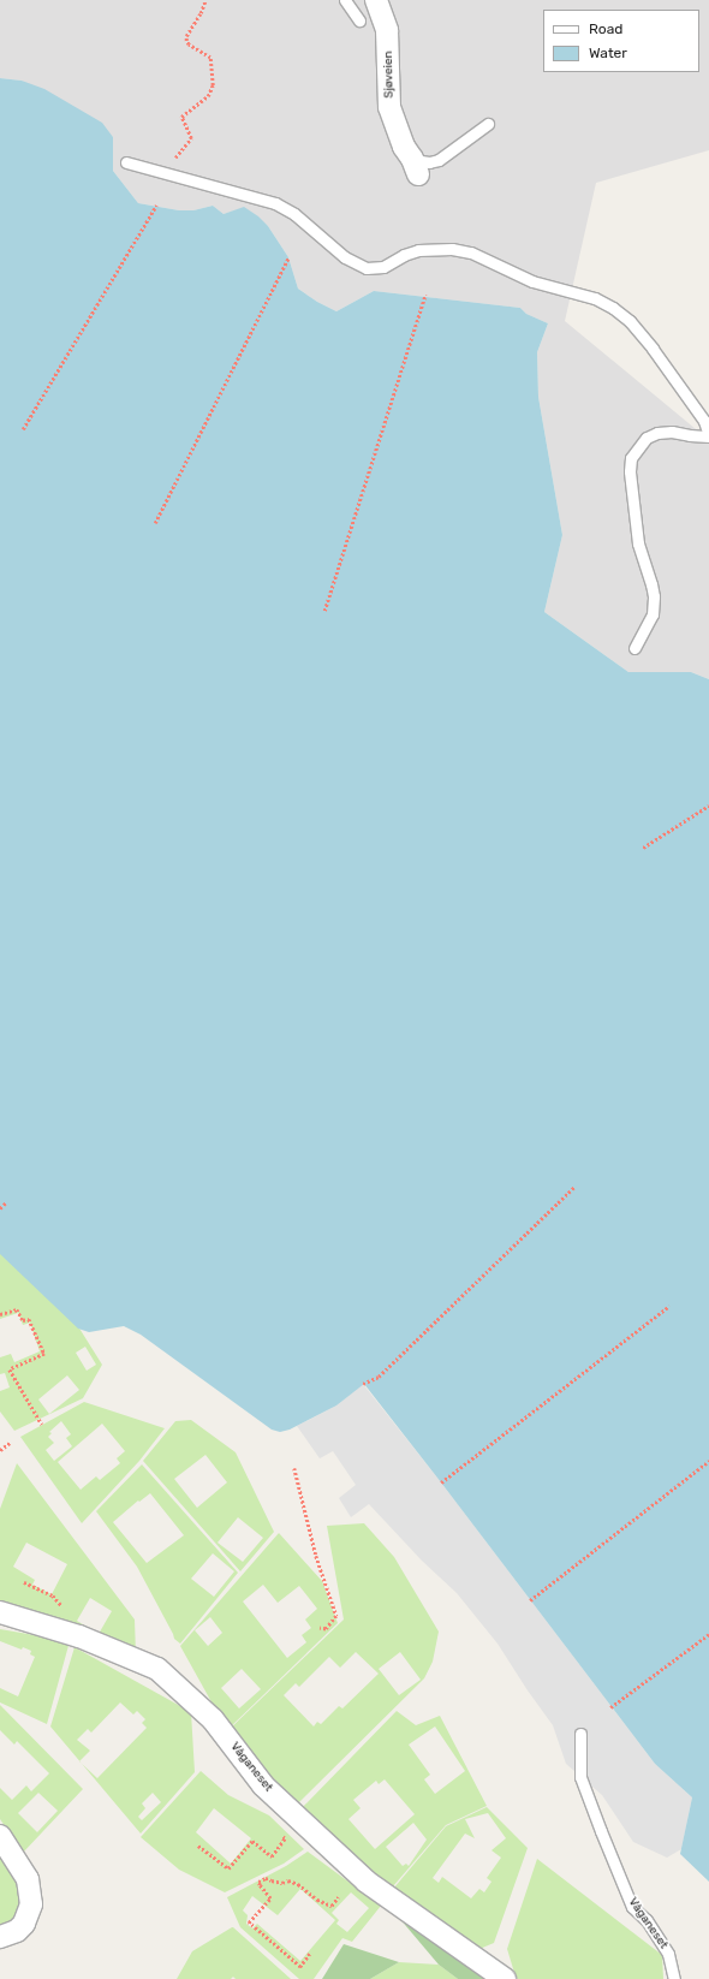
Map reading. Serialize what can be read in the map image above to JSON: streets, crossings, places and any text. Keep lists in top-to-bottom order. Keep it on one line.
{"streets":{"street":["Sjøveien","Våganeset"]},"legend":["Road","Water"]}
